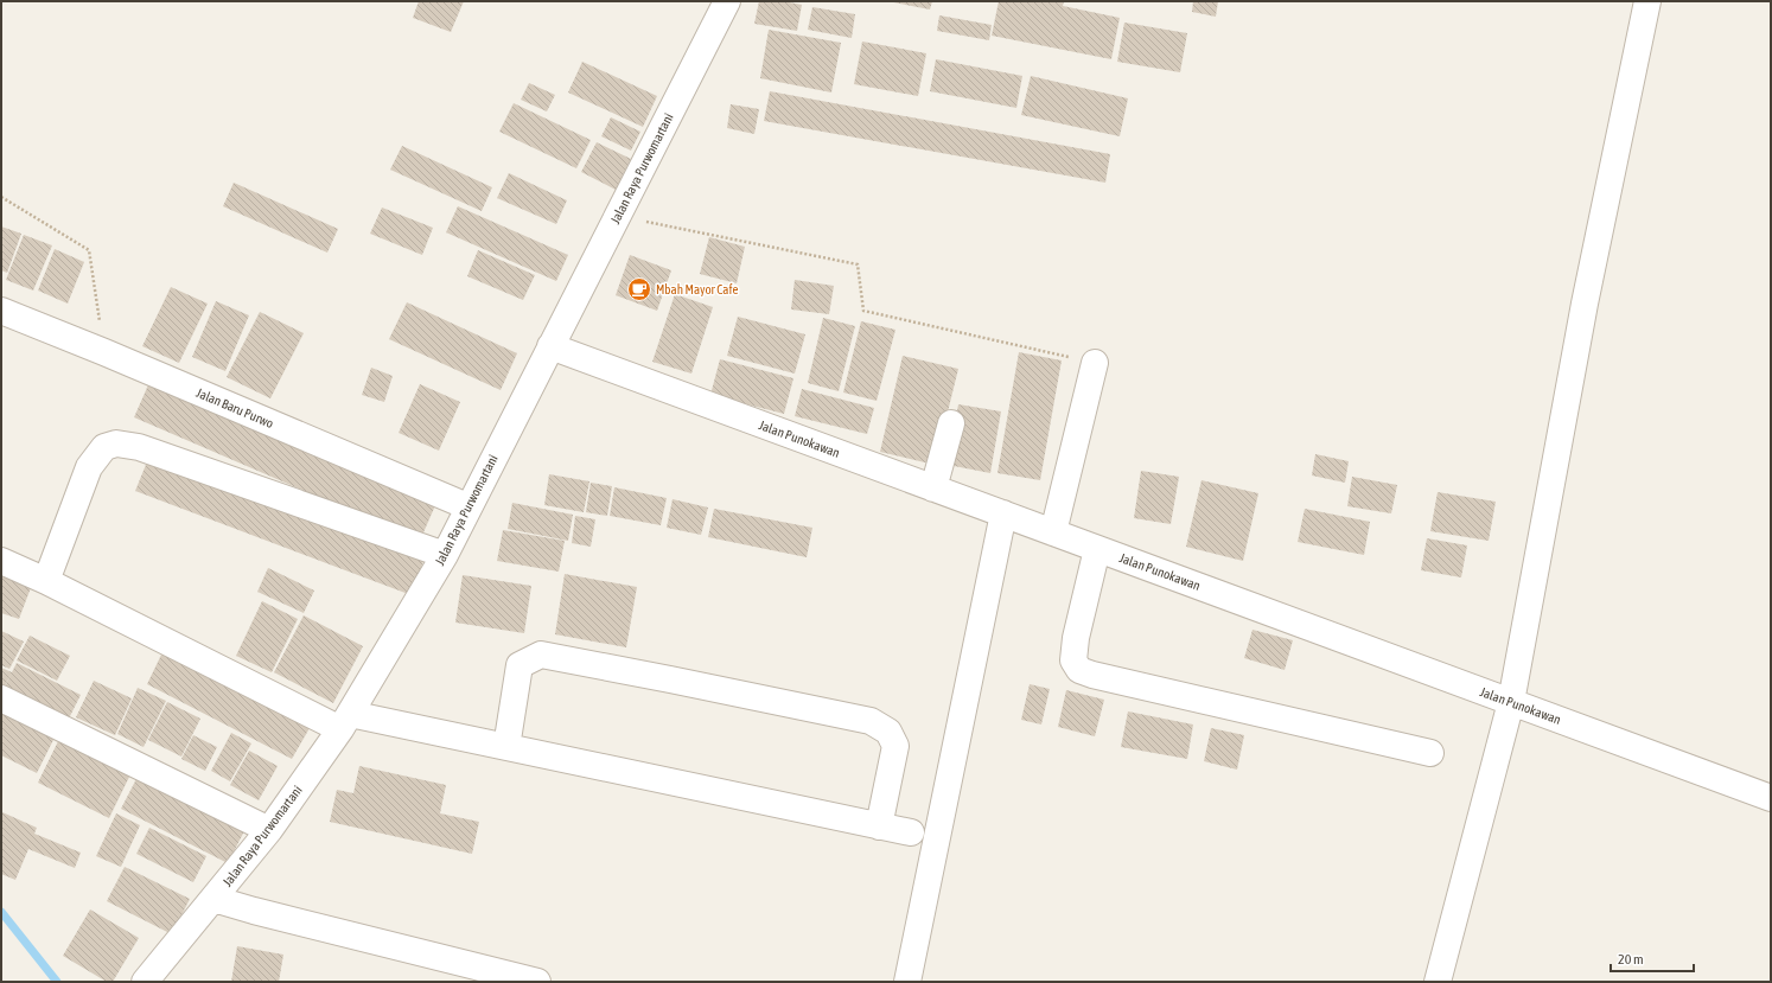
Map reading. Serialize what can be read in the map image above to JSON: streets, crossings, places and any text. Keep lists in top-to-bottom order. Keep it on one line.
{"streets":{"street":["Jalan Raya Purwomartani","Jalan Baru Purwo","Jalan Punokawan"]},"crossings":[["Jalan Raya Purwomartani","Jalan Baru Purwo"],["Jalan Raya Purwomartani","Jalan Punokawan"]],"places":{"cafe":["Mbah Mayor Cafe"]},"scale_bar":"20 m"}
